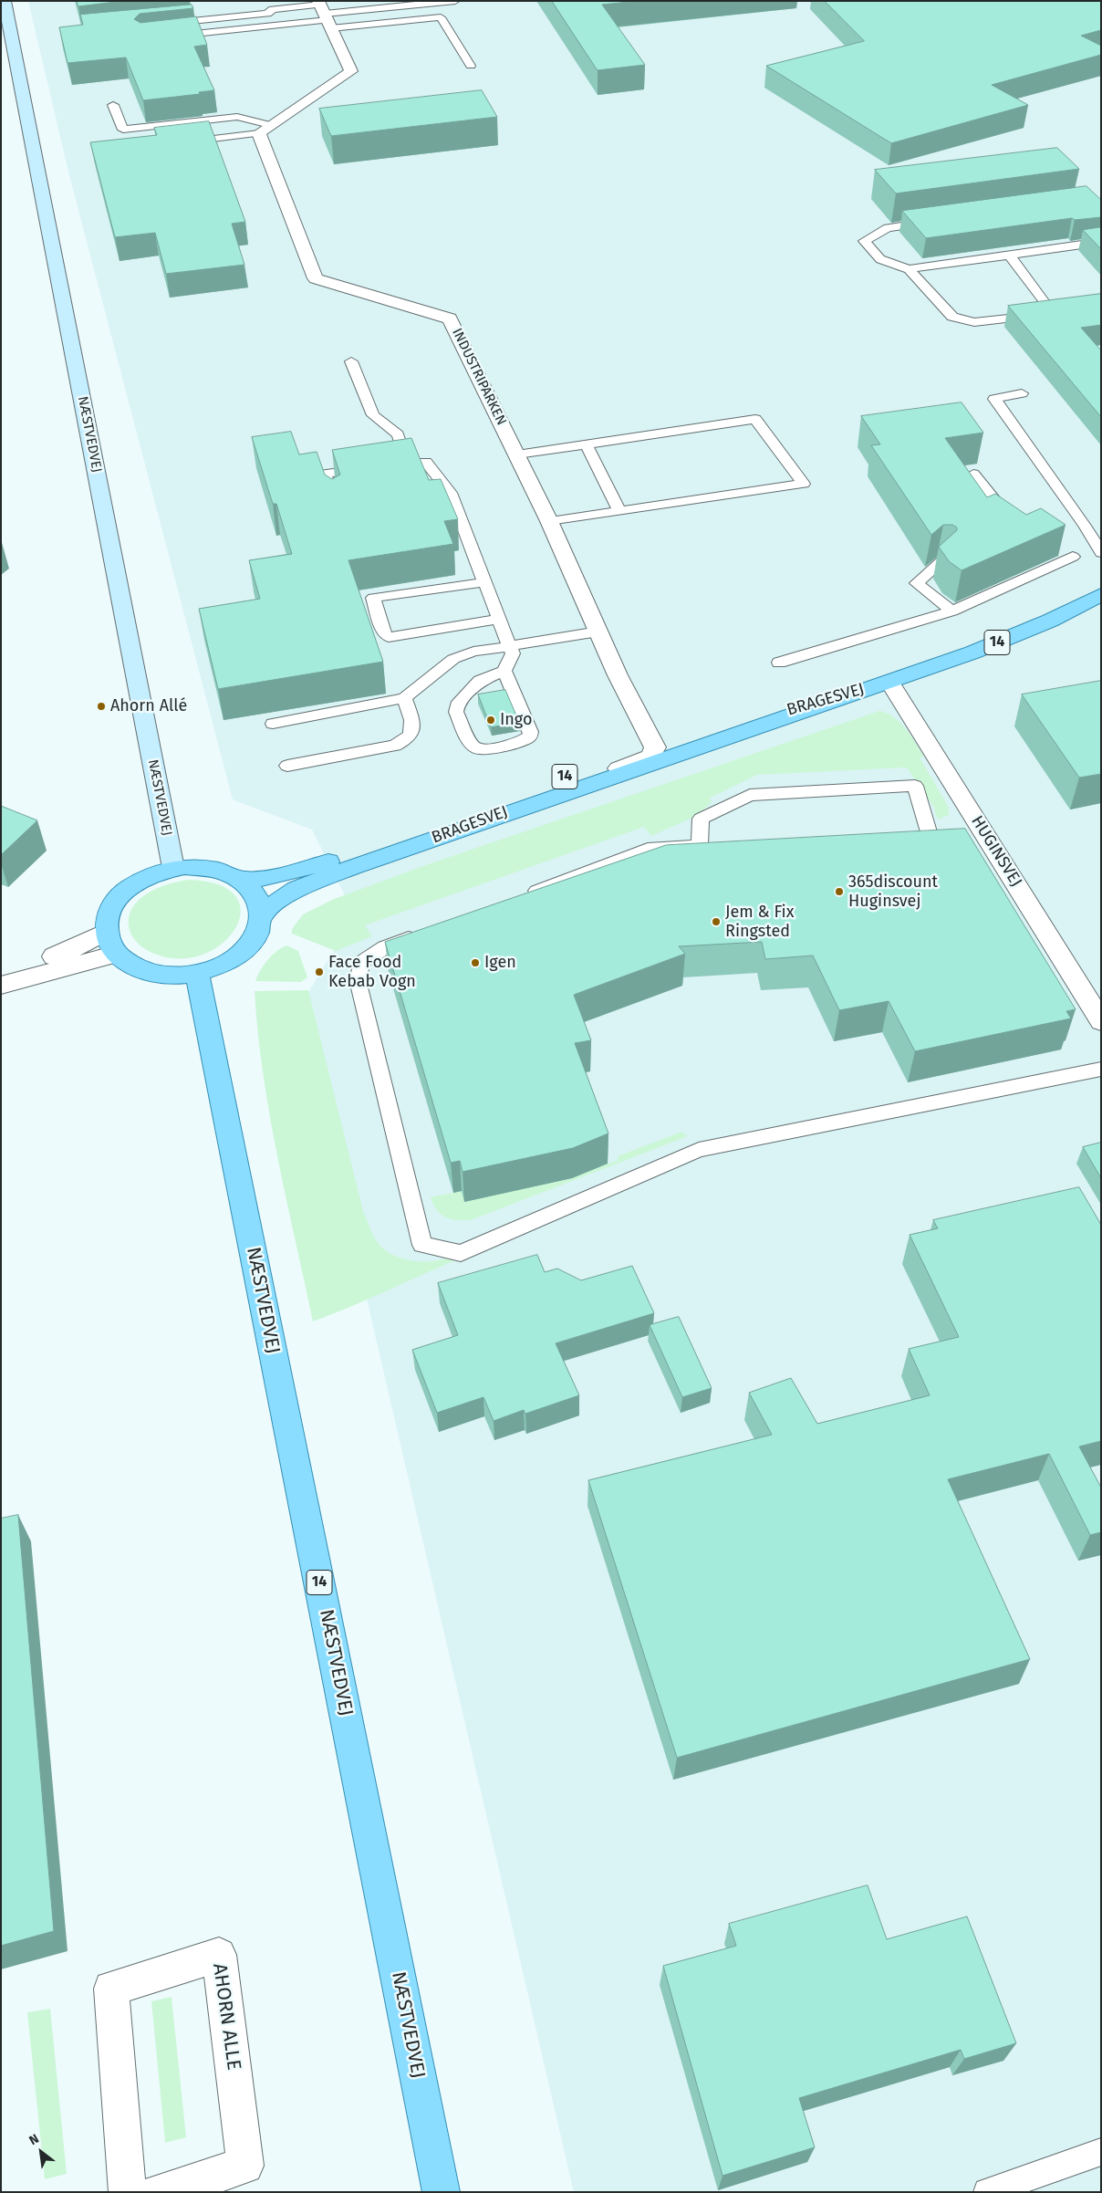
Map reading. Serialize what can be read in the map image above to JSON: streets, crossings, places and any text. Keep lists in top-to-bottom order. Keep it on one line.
{"streets":{"main road":["NÆSTVEDVEJ","14","BRAGESVEJ"],"street":["INDUSTRIPARKEN","HUGINSVEJ","AHORN ALLE"]},"crossings":[["INDUSTRIPARKEN","BRAGESVEJ"],["NÆSTVEDVEJ","14"],["NÆSTVEDVEJ","BRAGESVEJ"],["14","BRAGESVEJ"],["BRAGESVEJ","HUGINSVEJ"]],"places":["Ahorn Allé","Ingo","365discount Huginsvej","Jem & Fix Ringsted","Igen","Face Food Kebab Vogn"],"north":"top left"}
